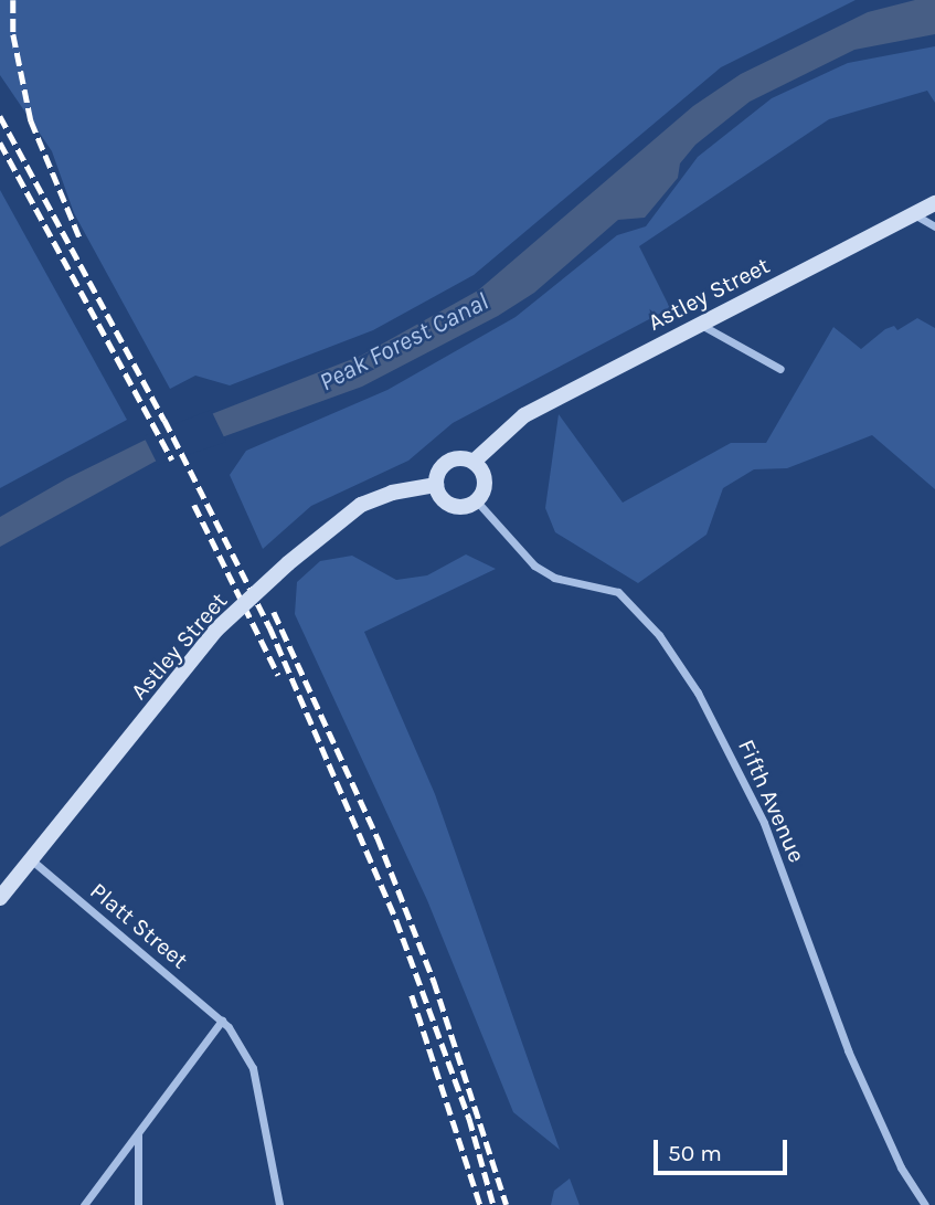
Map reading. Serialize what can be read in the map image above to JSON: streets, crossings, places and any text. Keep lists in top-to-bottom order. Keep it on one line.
{"streets":{"main road":["Astley Street"],"street":["Fifth Avenue","Platt Street"]},"crossings":[["Astley Street","Fifth Avenue"],["Astley Street","Platt Street"]],"water":["Peak Forest Canal"],"scale_bar":"50 m"}
